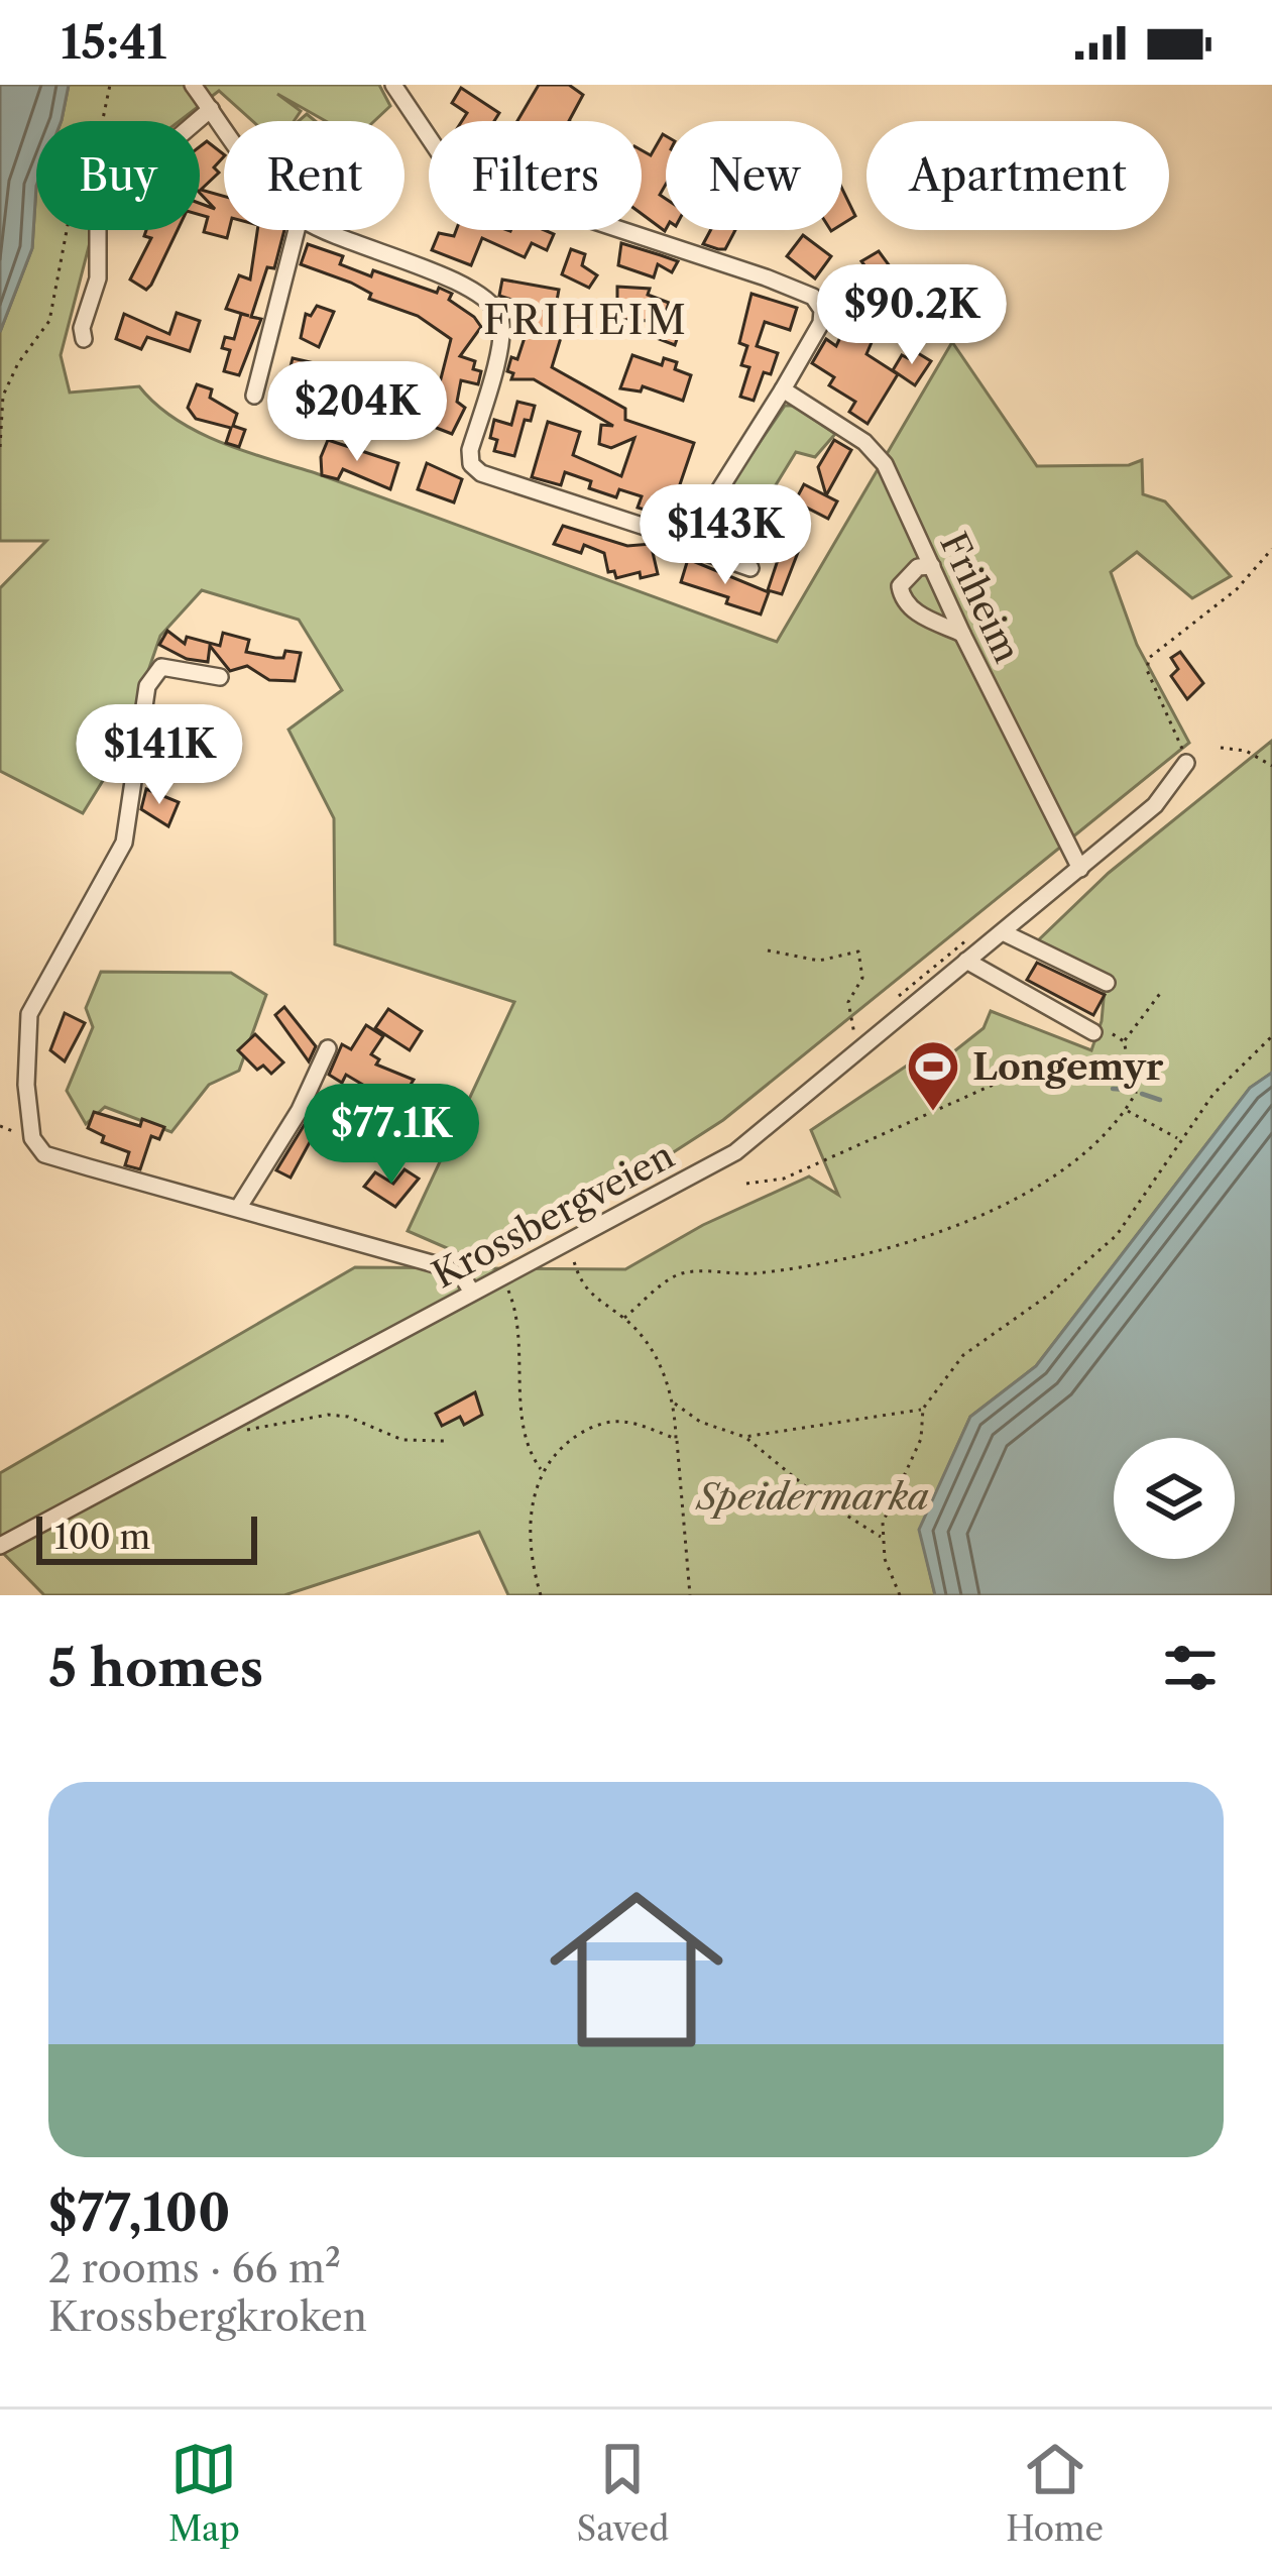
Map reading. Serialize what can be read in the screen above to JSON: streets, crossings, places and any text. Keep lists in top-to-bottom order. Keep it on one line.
{"streets":{"street":["Friheim","Krossbergveien"]},"crossings":[["Friheim","Krossbergveien"]],"districts":["FRIHEIM"],"parks":["Speidermarka"],"places":{"sports":["Longemyr"]},"scale_bar":"100 m","page":{"status":"15:41","chip":["Buy","Rent","Filters","New","Apartment"],"price":["$90.2K","$204K","$143K","$141K","$77.1K"],"scale":"100 m","heading":"5 homes","list":[{"name":"$77,100","note":"2 rooms · 66 m² · Krossbergkroken"}],"tabs":["Map","Saved","Home"]}}
